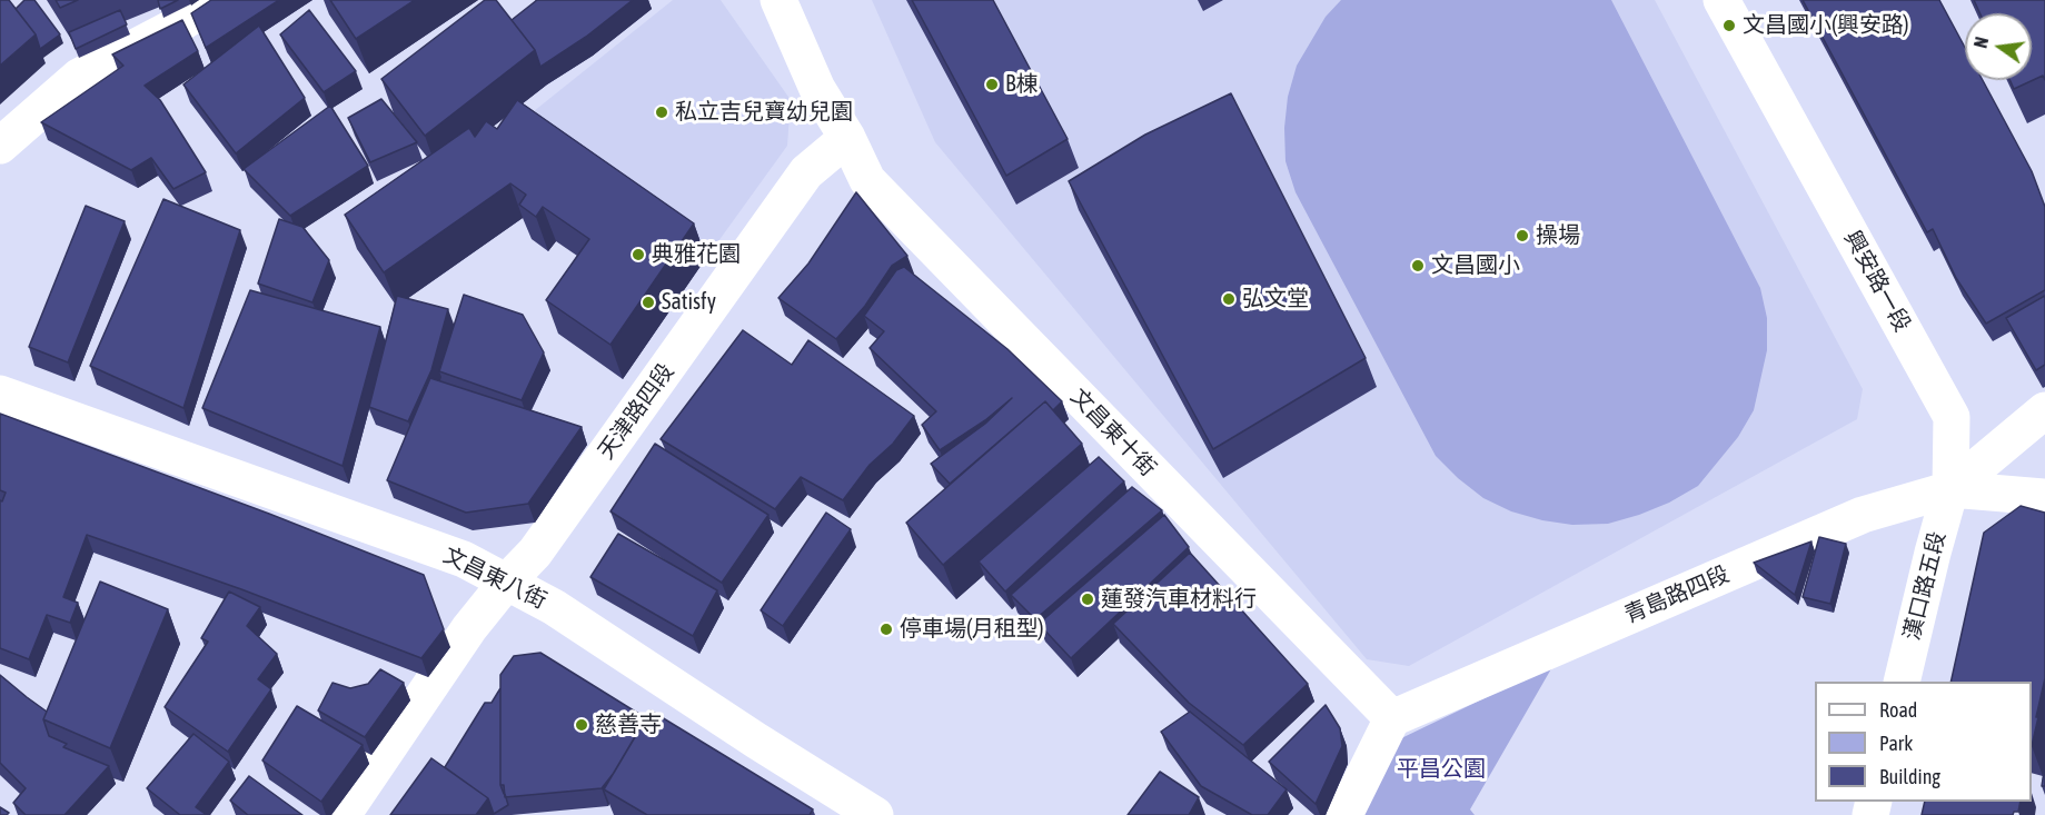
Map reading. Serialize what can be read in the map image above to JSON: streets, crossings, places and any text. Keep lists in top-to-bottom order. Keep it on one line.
{"streets":{"street":["興安路一段","天津路四段","文昌東十街","文昌東八街","漢口路五段","青島路四段"]},"crossings":[["興安路一段","漢口路五段"],["興安路一段","青島路四段"],["天津路四段","文昌東十街"],["天津路四段","文昌東八街"],["文昌東十街","青島路四段"],["漢口路五段","青島路四段"]],"parks":["平昌公園"],"places":["文昌國小(興安路)","B棟","私立吉兒寶幼兒園","操場","典雅花園","文昌國小","弘文堂","Satisfy","蓮發汽車材料行","停車場(月租型)","慈善寺"],"legend":["Road","Park","Building"],"north":"left"}
